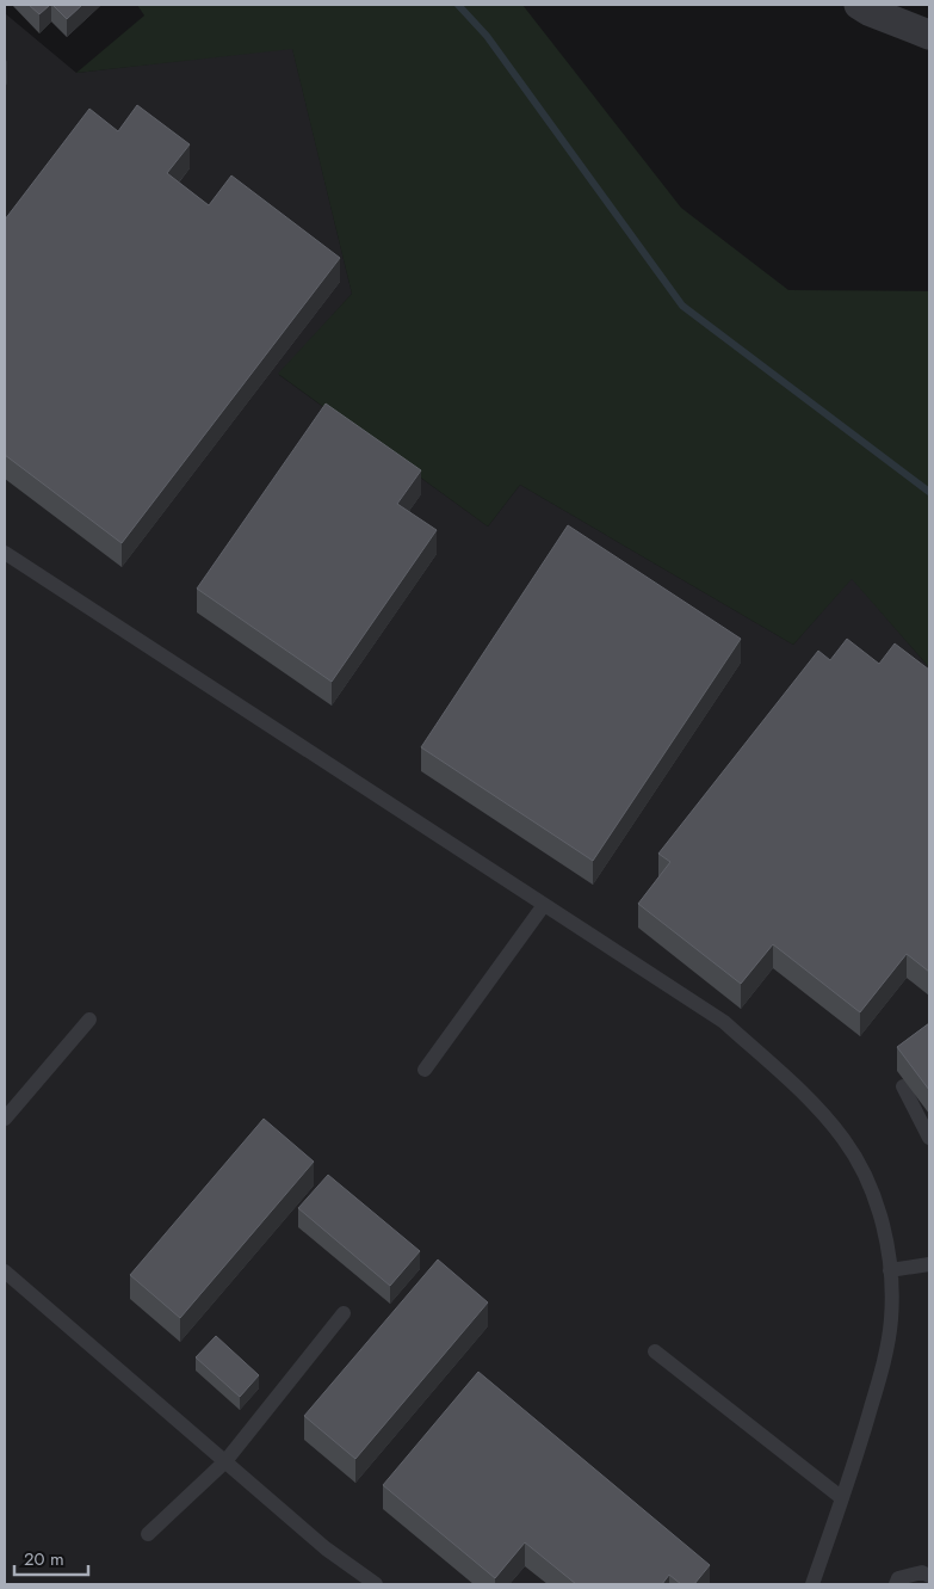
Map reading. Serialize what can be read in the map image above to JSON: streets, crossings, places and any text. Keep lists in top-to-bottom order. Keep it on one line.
{"scale_bar":"20 m"}
